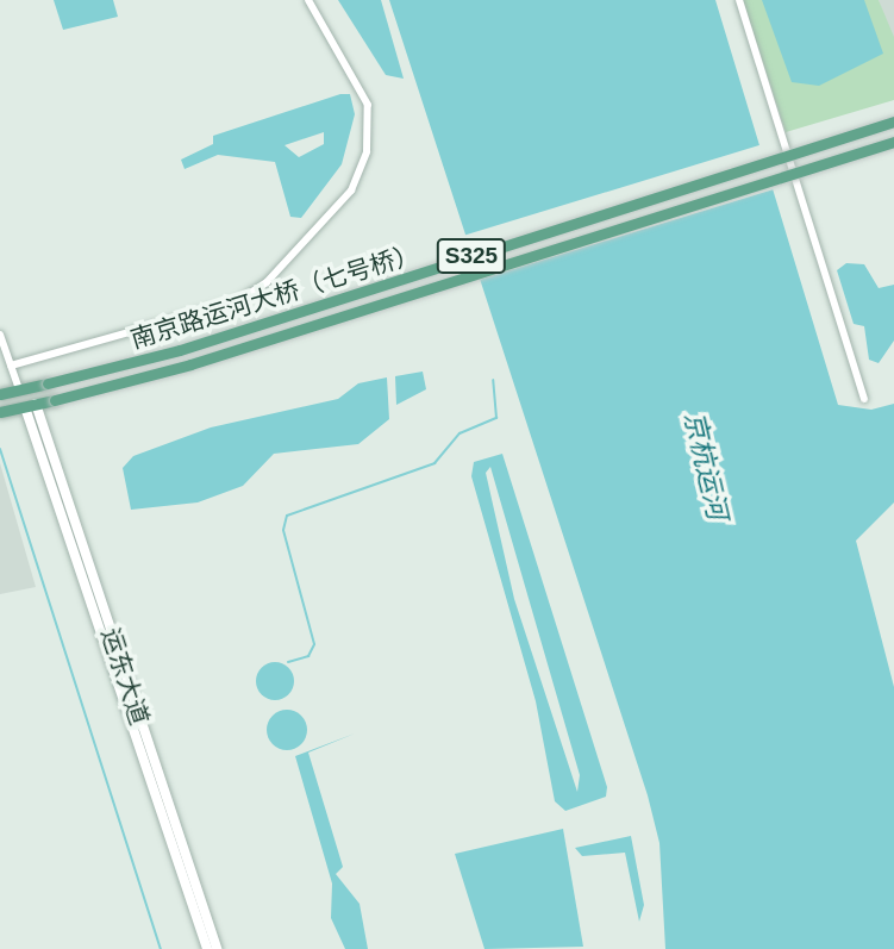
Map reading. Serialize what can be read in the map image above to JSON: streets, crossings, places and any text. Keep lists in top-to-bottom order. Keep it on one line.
{"streets":{"main road":["S325","南京路运河大桥（七号桥）","运东大道"]},"crossings":[["S325","南京路运河大桥（七号桥）"],["S325","运东大道"],["南京路运河大桥（七号桥）","运东大道"]],"water":["京杭运河"]}
